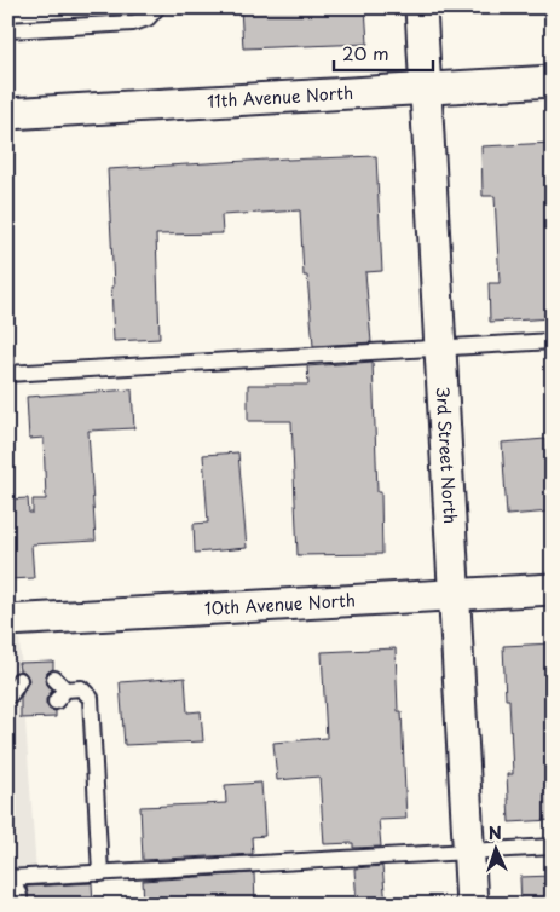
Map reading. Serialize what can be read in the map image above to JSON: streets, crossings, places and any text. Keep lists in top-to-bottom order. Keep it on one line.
{"streets":{"street":["11th Avenue North","3rd Street North","10th Avenue North"]},"crossings":[["11th Avenue North","3rd Street North"],["3rd Street North","10th Avenue North"]],"scale_bar":"20 m","north":"top"}
